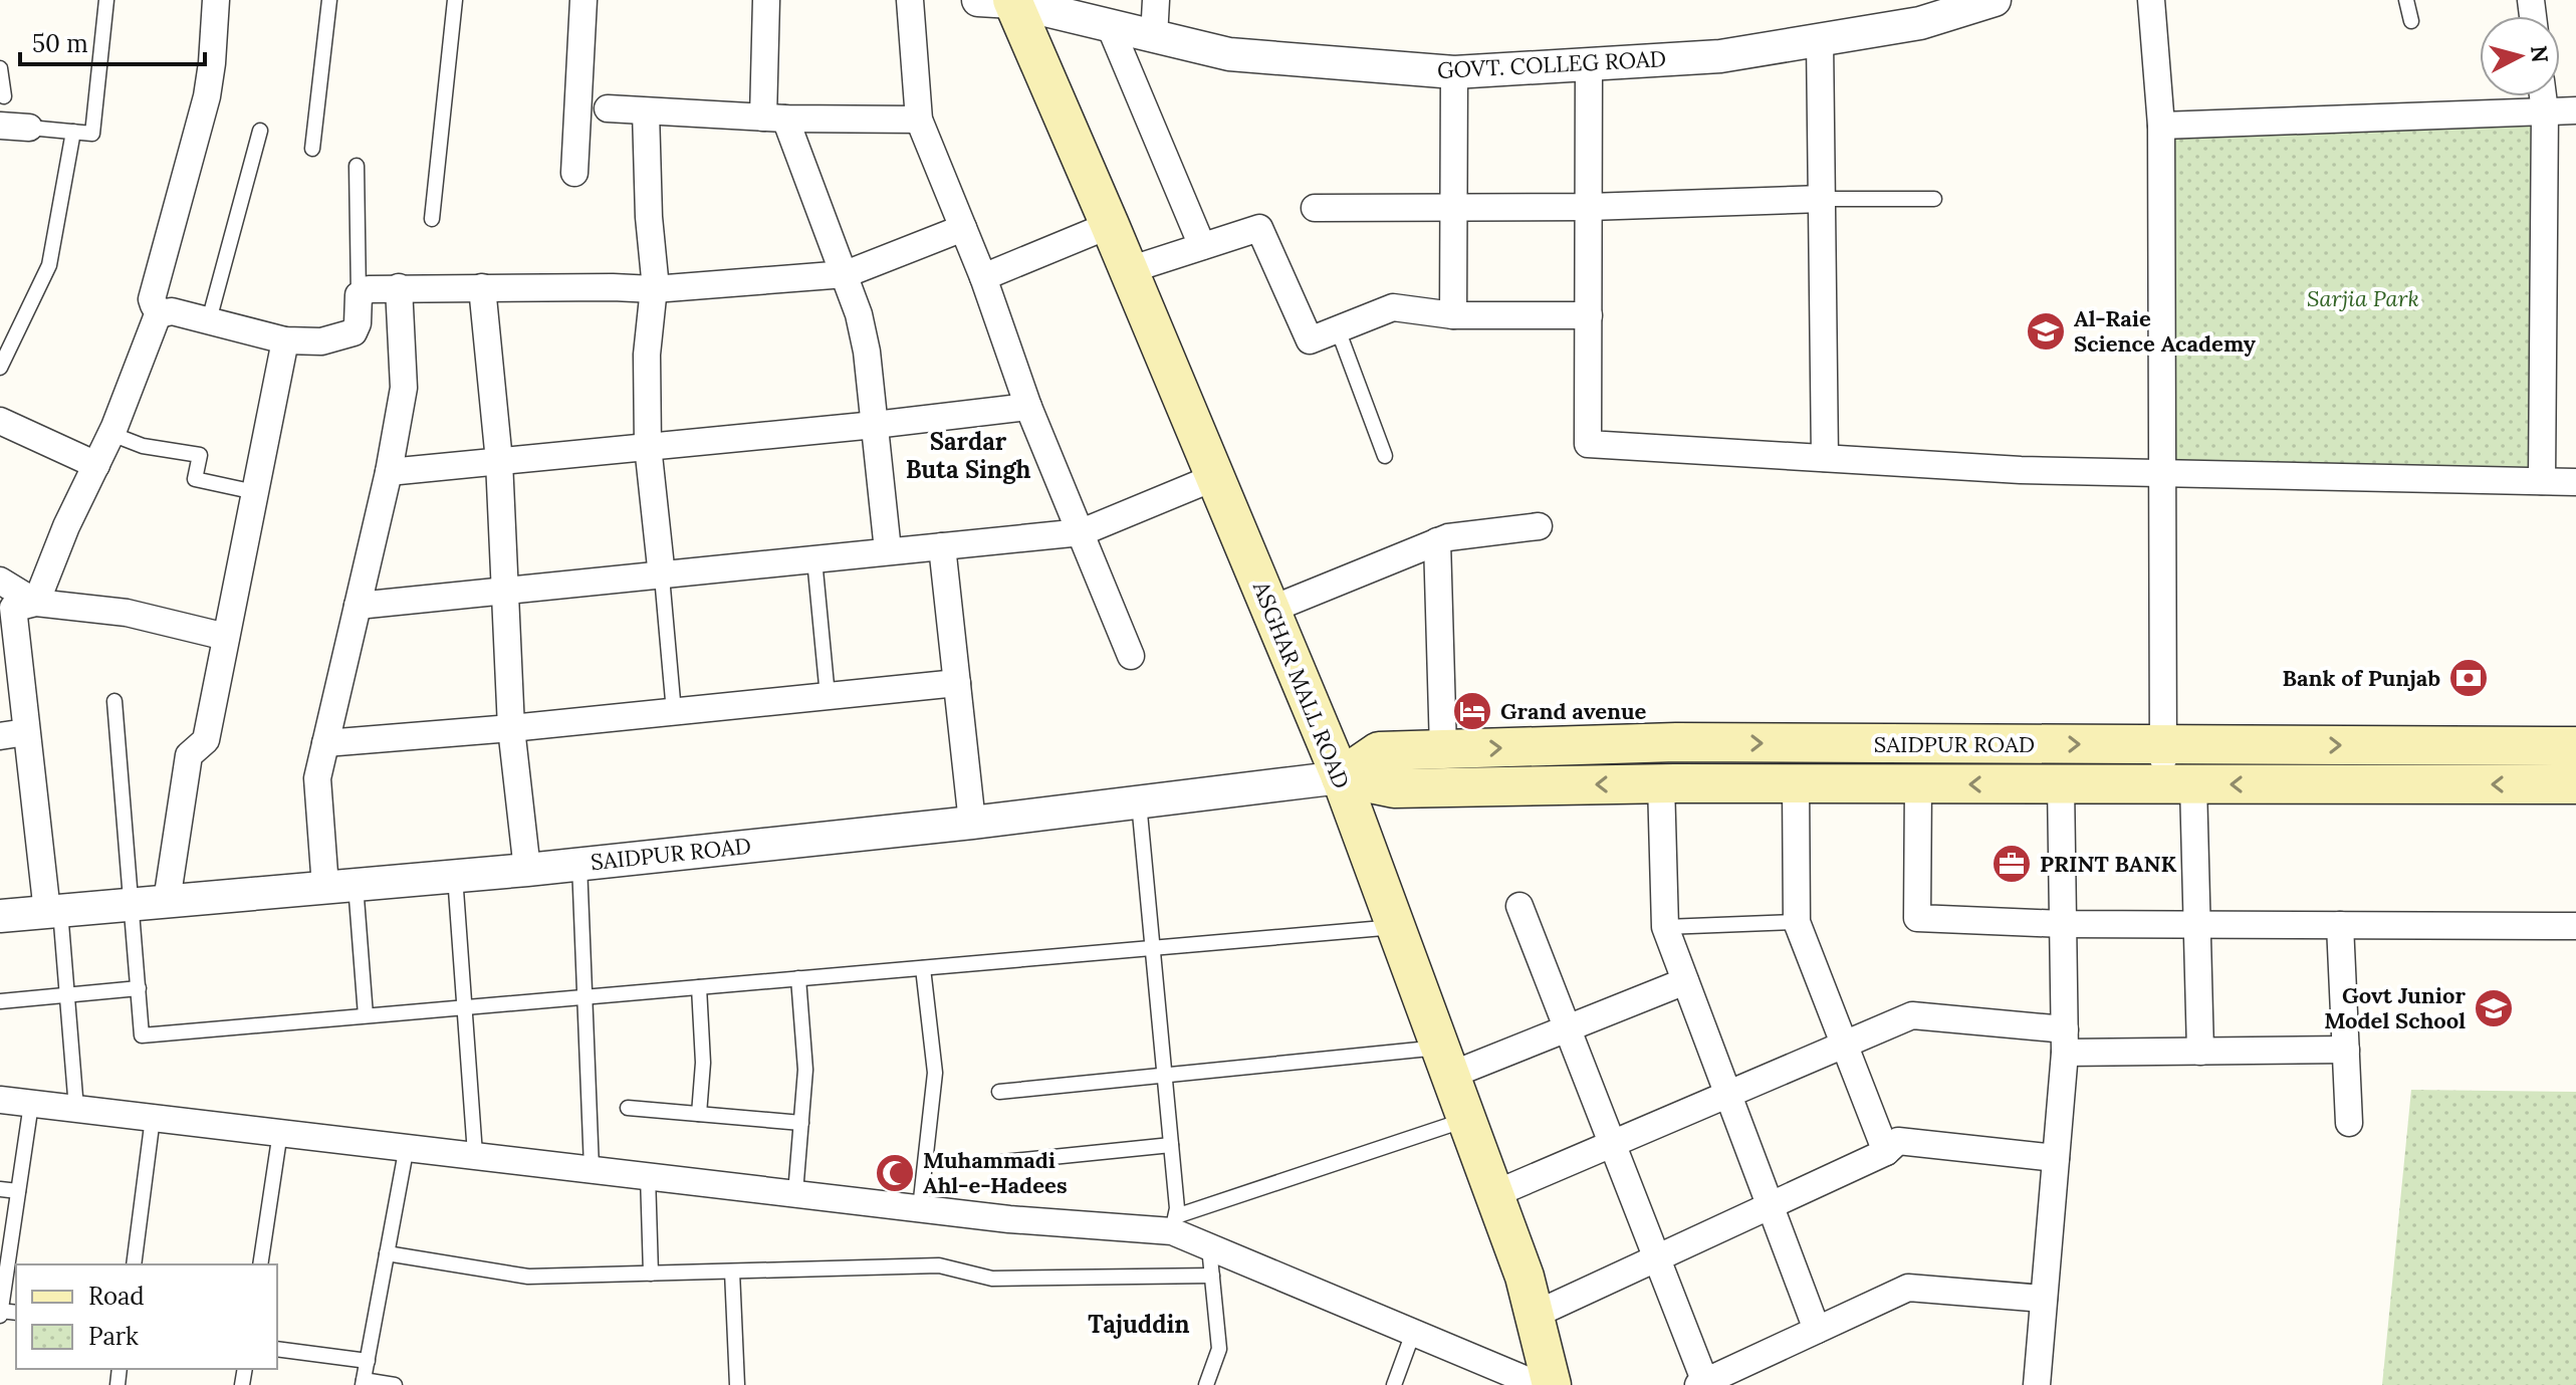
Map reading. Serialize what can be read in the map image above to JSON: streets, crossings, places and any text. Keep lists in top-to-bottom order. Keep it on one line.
{"streets":{"main road":["ASGHAR MALL ROAD","SAIDPUR ROAD"],"street":["GOVT. COLLEG ROAD"]},"crossings":[["GOVT. COLLEG ROAD","ASGHAR MALL ROAD"],["ASGHAR MALL ROAD","SAIDPUR ROAD"]],"districts":["Sardar Buta Singh","Tajuddin"],"parks":["Sarjia Park"],"places":{"school or university":["Al-Raie Science Academy","Govt Junior Model School"],"bank":["Bank of Punjab"],"hotel":["Grand avenue"],"office":["PRINT BANK"],"mosque":["Muhammadi Ahl-e-Hadees"]},"legend":["Road","Park"],"scale_bar":"50 m","north":"right"}
